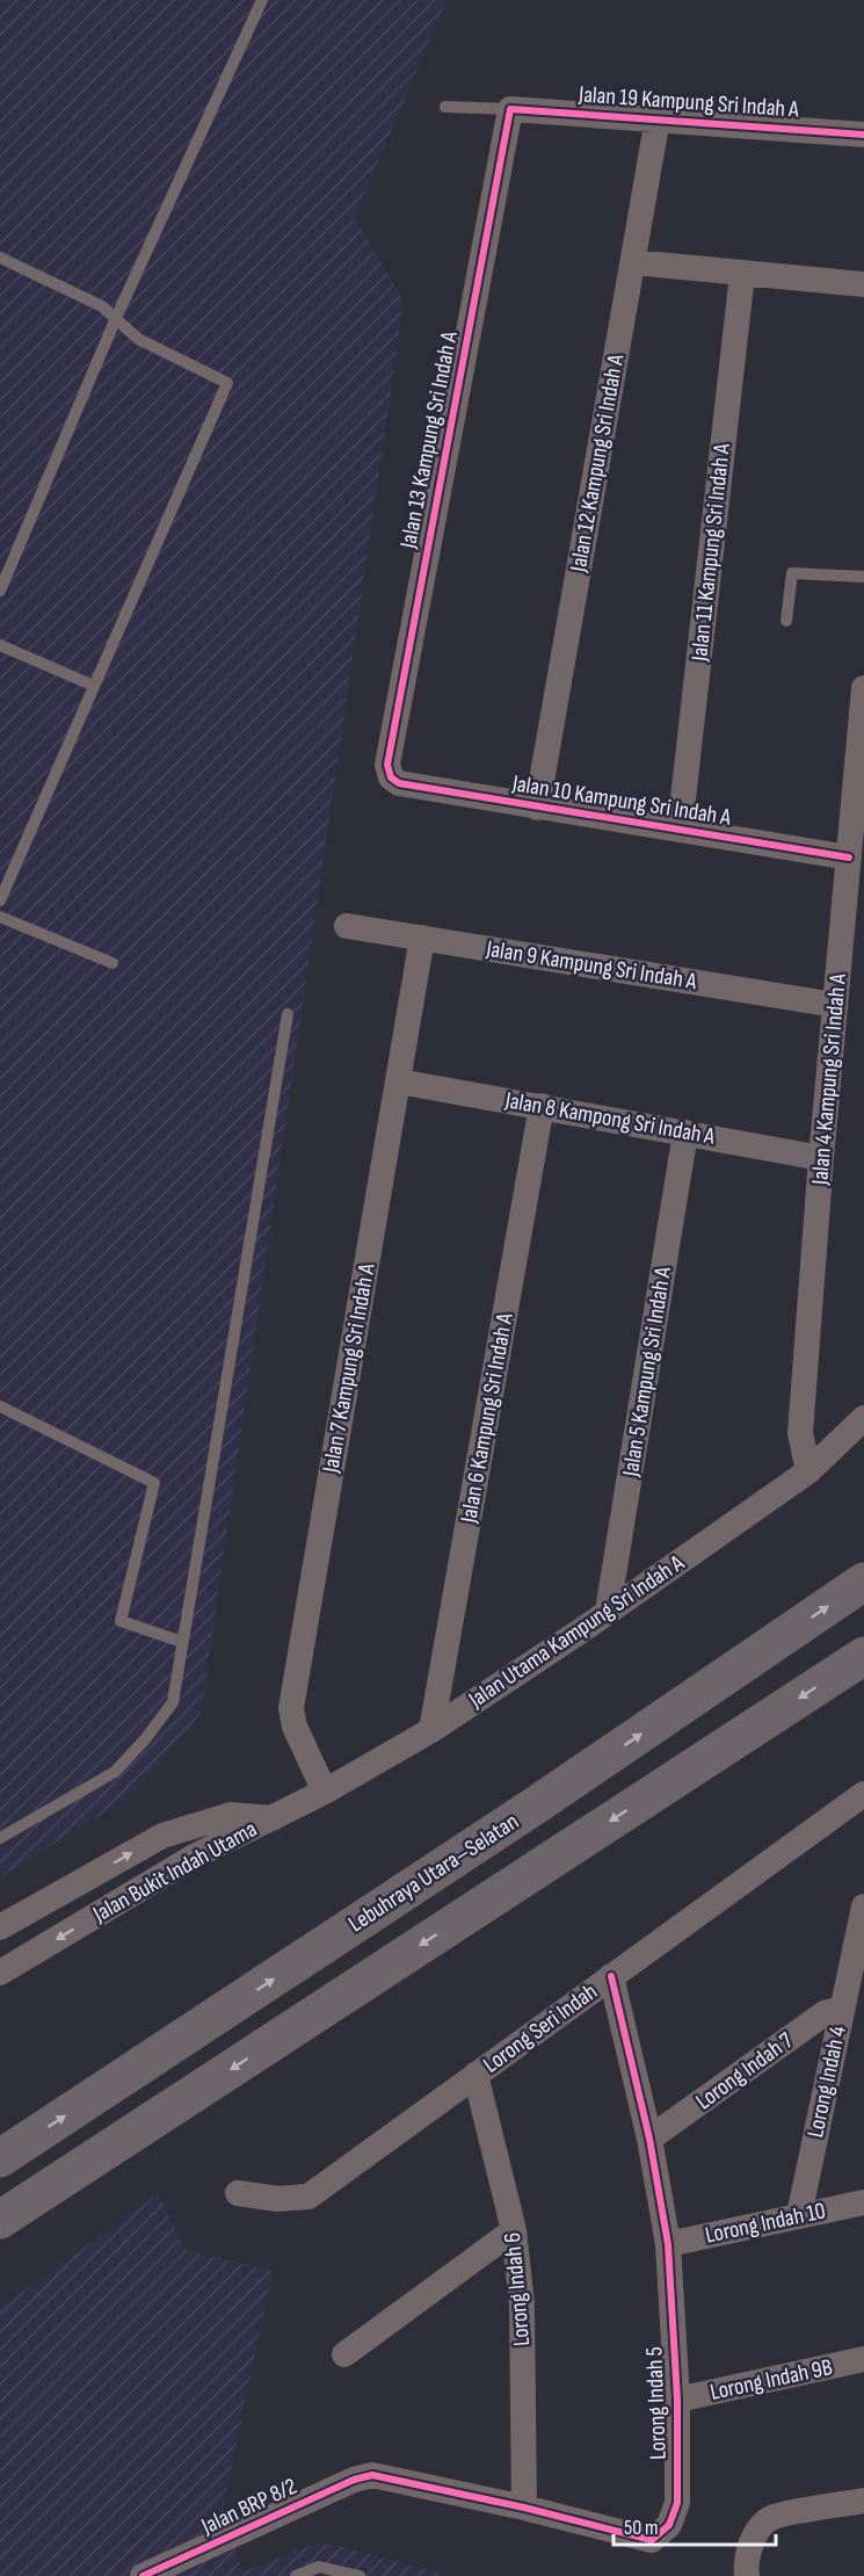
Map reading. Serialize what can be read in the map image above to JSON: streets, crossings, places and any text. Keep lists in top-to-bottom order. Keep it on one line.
{"streets":{"highway":["Lebuhraya Utara–Selatan"],"street":["Jalan 19 Kampung Sri Indah A","Jalan 13 Kampung Sri Indah A","Jalan 12 Kampung Sri Indah A","Jalan 11 Kampung Sri Indah A","Jalan 10 Kampung Sri Indah A","Jalan 9 Kampung Sri Indah A","Jalan 4 Kampung Sri Indah A","Jalan 8 Kampong Sri Indah A","Jalan 7 Kampung Sri Indah A","Jalan 5 Kampung Sri Indah A","Jalan 6 Kampung Sri Indah A","Jalan Utama Kampung Sri Indah A","Jalan Bukit Indah Utama","Lorong Seri Indah","Lorong Indah 7","Lorong Indah 4","Lorong Indah 10","Lorong Indah 6","Lorong Indah 9B","Lorong Indah 5","Jalan BRP 8/2"]},"crossings":[["Jalan 19 Kampung Sri Indah A","Jalan 13 Kampung Sri Indah A"],["Jalan 19 Kampung Sri Indah A","Jalan 12 Kampung Sri Indah A"],["Jalan 13 Kampung Sri Indah A","Jalan 10 Kampung Sri Indah A"],["Jalan 12 Kampung Sri Indah A","Jalan 10 Kampung Sri Indah A"],["Jalan 11 Kampung Sri Indah A","Jalan 10 Kampung Sri Indah A"],["Jalan 10 Kampung Sri Indah A","Jalan 4 Kampung Sri Indah A"],["Jalan 9 Kampung Sri Indah A","Jalan 4 Kampung Sri Indah A"],["Jalan 9 Kampung Sri Indah A","Jalan 7 Kampung Sri Indah A"],["Jalan 4 Kampung Sri Indah A","Jalan 8 Kampong Sri Indah A"],["Jalan 4 Kampung Sri Indah A","Jalan Utama Kampung Sri Indah A"],["Jalan 8 Kampong Sri Indah A","Jalan 7 Kampung Sri Indah A"],["Jalan 8 Kampong Sri Indah A","Jalan 5 Kampung Sri Indah A"],["Jalan 8 Kampong Sri Indah A","Jalan 6 Kampung Sri Indah A"],["Jalan 7 Kampung Sri Indah A","Jalan Utama Kampung Sri Indah A"],["Jalan 5 Kampung Sri Indah A","Jalan Utama Kampung Sri Indah A"],["Jalan 6 Kampung Sri Indah A","Jalan Utama Kampung Sri Indah A"],["Jalan Utama Kampung Sri Indah A","Jalan Bukit Indah Utama"],["Lorong Seri Indah","Lorong Indah 6"],["Lorong Seri Indah","Lorong Indah 5"],["Lorong Indah 7","Lorong Indah 4"],["Lorong Indah 7","Lorong Indah 5"],["Lorong Indah 4","Lorong Indah 10"],["Lorong Indah 10","Lorong Indah 5"],["Lorong Indah 6","Lorong Indah 5"],["Lorong Indah 9B","Lorong Indah 5"],["Lorong Indah 5","Jalan BRP 8/2"]],"scale_bar":"50 m"}
